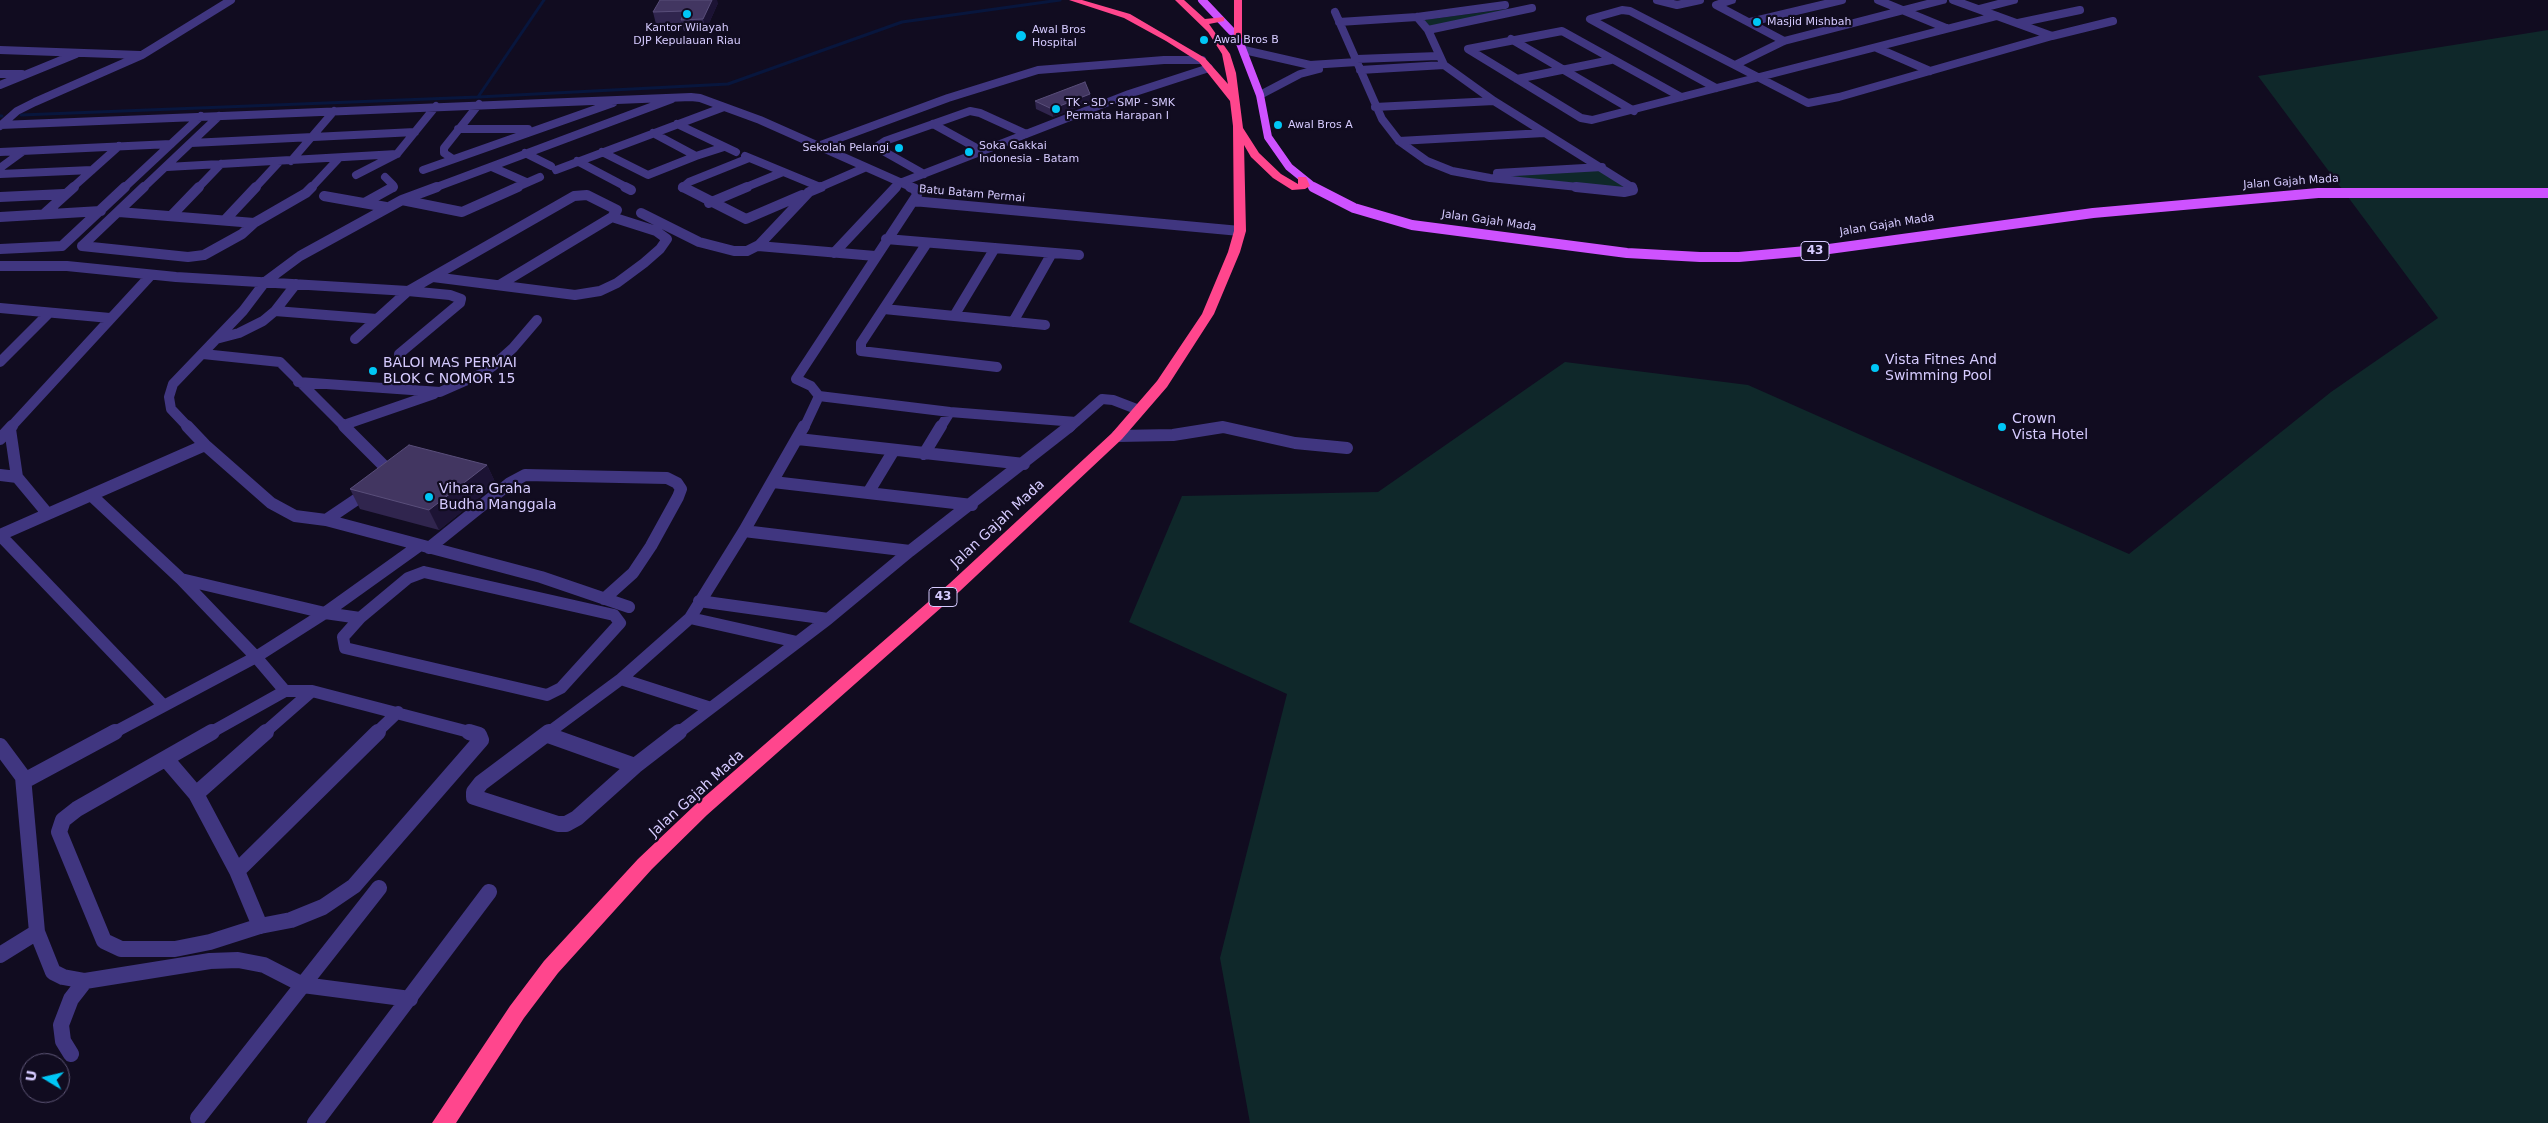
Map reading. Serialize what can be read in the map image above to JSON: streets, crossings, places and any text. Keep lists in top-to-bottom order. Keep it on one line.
{"streets":{"highway":["Jalan Gajah Mada","43"],"street":["Batu Batam Permai"]},"crossings":[["Jalan Gajah Mada","Batu Batam Permai"]],"places":["Kantor Wilayah DJP Kepulauan Riau","Masjid Mishbah","Awal Bros Hospital","Awal Bros B","TK - SD - SMP - SMK Permata Harapan I","Awal Bros A","Sekolah Pelangi","Soka Gakkai Indonesia - Batam","Vista Fitnes And Swimming Pool","BALOI MAS PERMAI BLOK C NOMOR 15","Crown Vista Hotel","Vihara Graha Budha Manggala"],"north":"left"}
